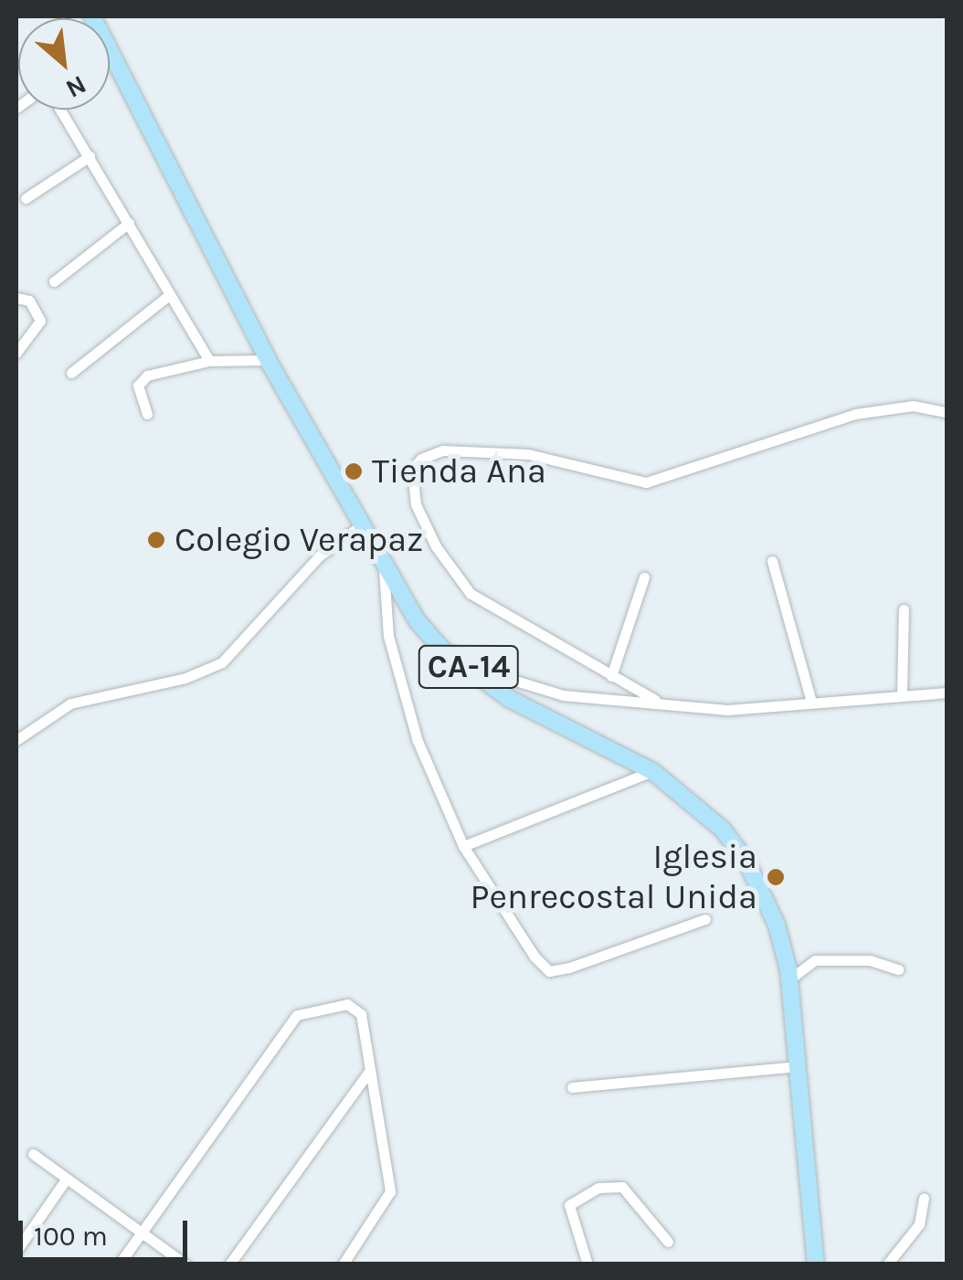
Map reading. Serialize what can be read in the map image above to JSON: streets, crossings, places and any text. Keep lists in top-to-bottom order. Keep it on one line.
{"streets":{"highway":["CA-14"]},"places":["Tienda Ana","Colegio Verapaz","Iglesia Penrecostal Unida"],"scale_bar":"100 m","north":"bottom right"}
